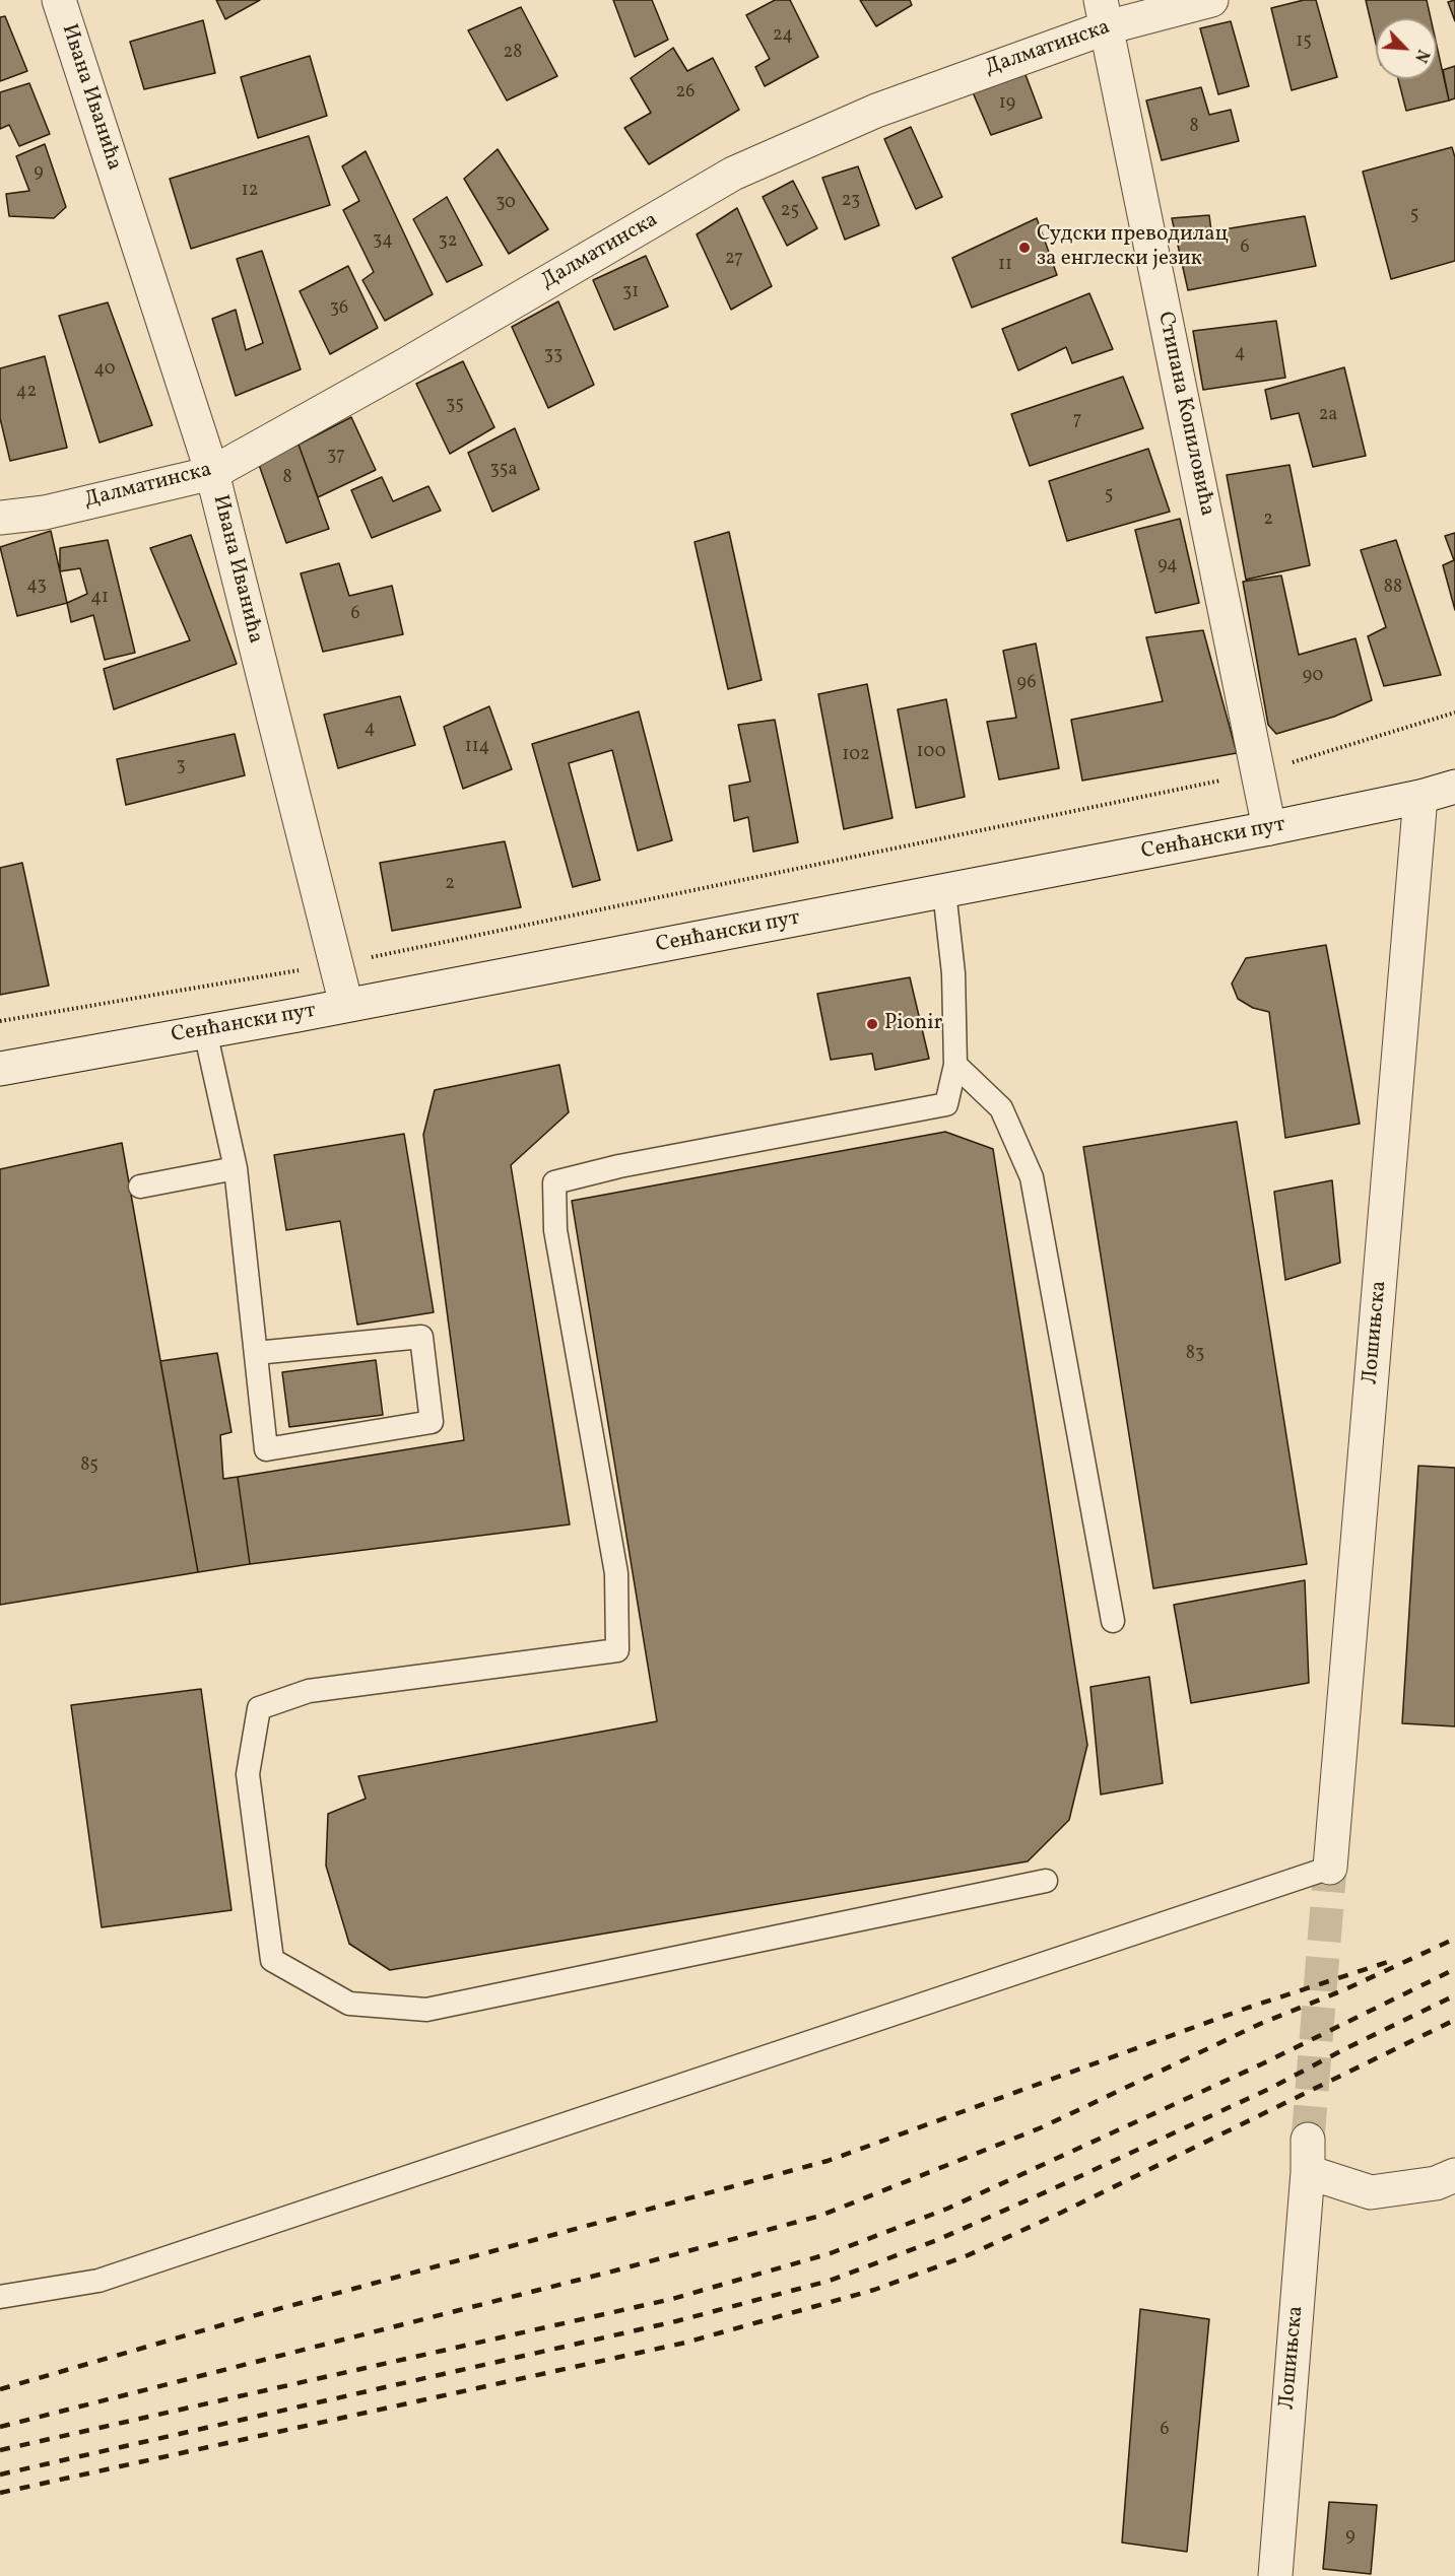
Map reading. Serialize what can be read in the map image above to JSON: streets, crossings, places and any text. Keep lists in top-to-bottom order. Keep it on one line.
{"streets":{"street":["Далматинска","Ивана Иванића","Стипана Копиловића","Сенћански пут","Лошињска"]},"crossings":[["Далматинска","Ивана Иванића"],["Далматинска","Стипана Копиловића"],["Ивана Иванића","Сенћански пут"],["Стипана Копиловића","Сенћански пут"],["Сенћански пут","Лошињска"]],"places":["Судски преводилац за енглески језик","Pionir"],"house_numbers":["24","15","28","26","19","8","9","12","23","30","25","5","34","32","6","27","11","31","36","4","33","40","42","35","2a","7","37","35a","8","5","2","94","43","88","41","6","90","96","4","114","100","102","3","2","83","85","6","9"],"north":"bottom right"}
